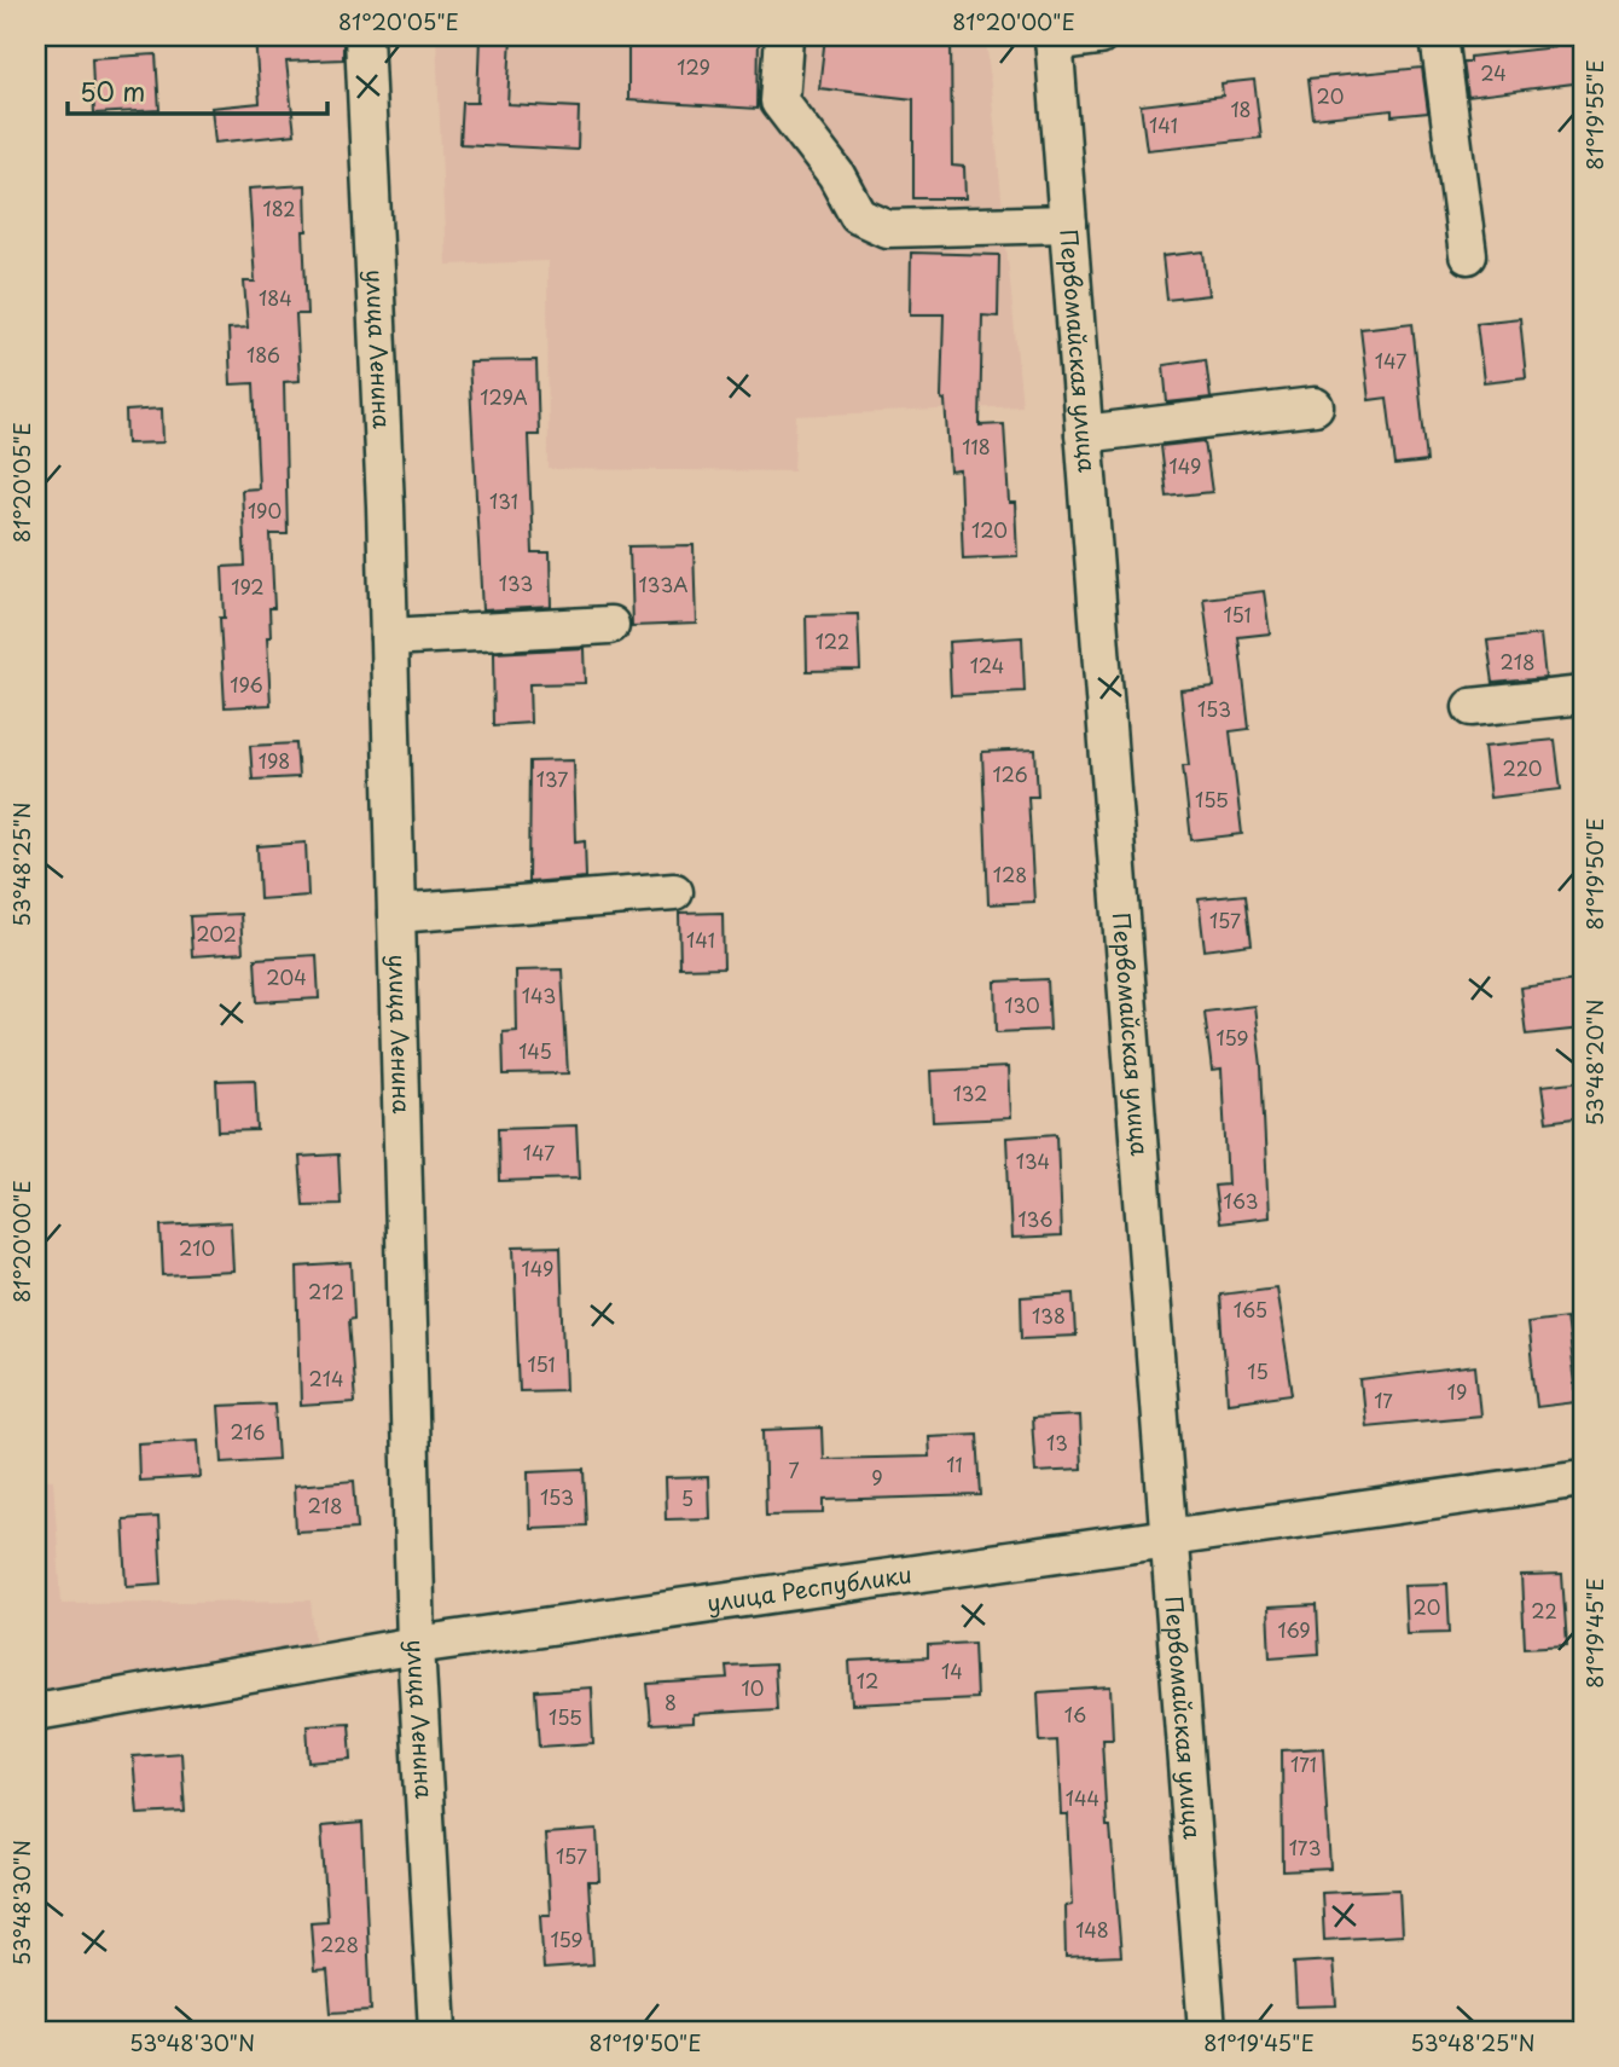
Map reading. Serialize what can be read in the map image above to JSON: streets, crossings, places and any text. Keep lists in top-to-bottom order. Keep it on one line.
{"streets":{"street":["улица Ленина","Первомайская улица","улица Республики"]},"crossings":[["улица Ленина","улица Республики"],["Первомайская улица","улица Республики"]],"house_numbers":["129","24","20","18","141","182","184","186","147","129А","118","149","131","190","120","133","133А","192","151","122","218","124","196","153","198","220","126","137","155","128","157","202","141","204","143","130","159","145","132","147","134","163","136","210","149","212","165","138","151","15","214","19","17","216","13","11","7","9","153","5","218","20","22","169","14","12","10","8","16","155","171","144","173","157","148","159","228"],"scale_bar":"50 m","coordinates":["81°20'05\"E","81°20'00\"E","81°19'55\"E","53°48'25\"N","81°19'50\"E","53°48'20\"N","81°19'45\"E","53°48'30\"N"]}
